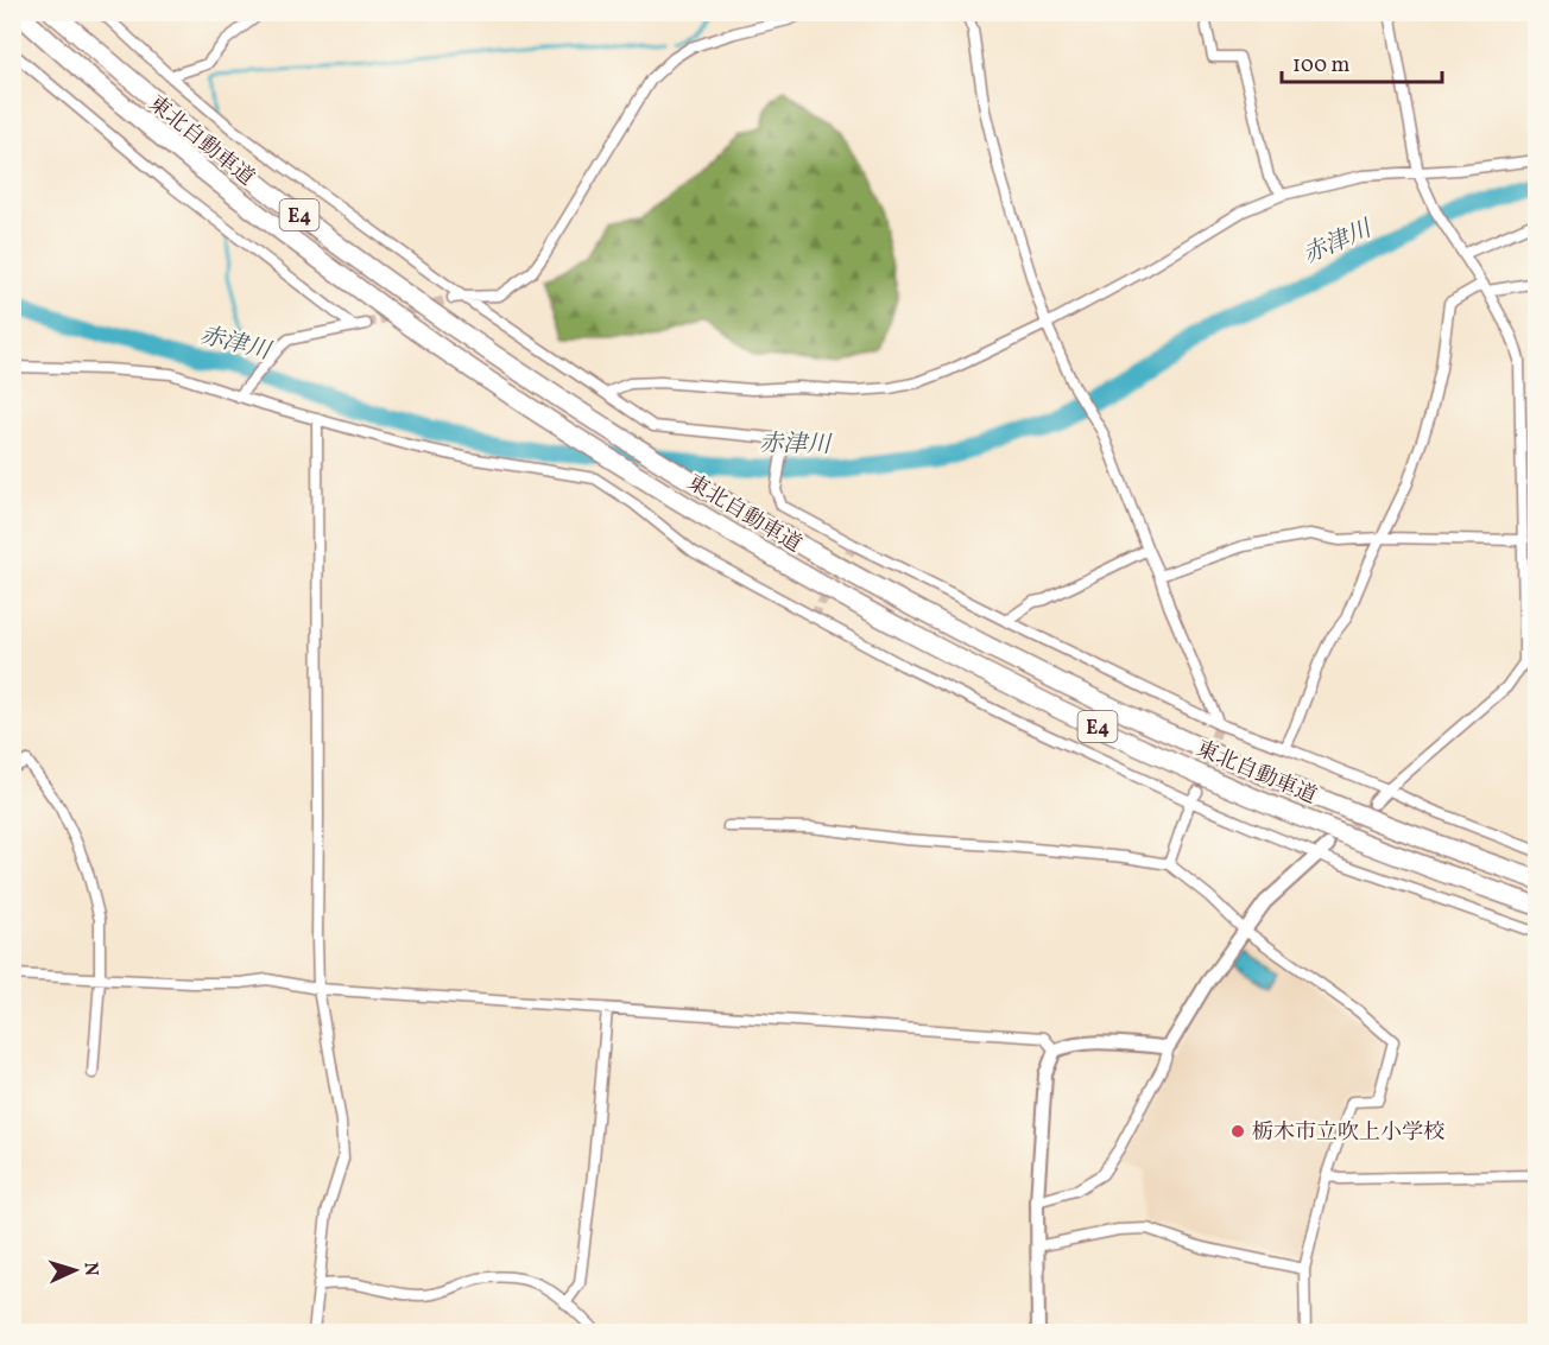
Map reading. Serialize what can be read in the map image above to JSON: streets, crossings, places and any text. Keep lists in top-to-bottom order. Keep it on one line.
{"streets":{"highway":["東北自動車道","E4"]},"water":["赤津川"],"places":["栃木市立吹上小学校"],"scale_bar":"100 m","north":"right"}
